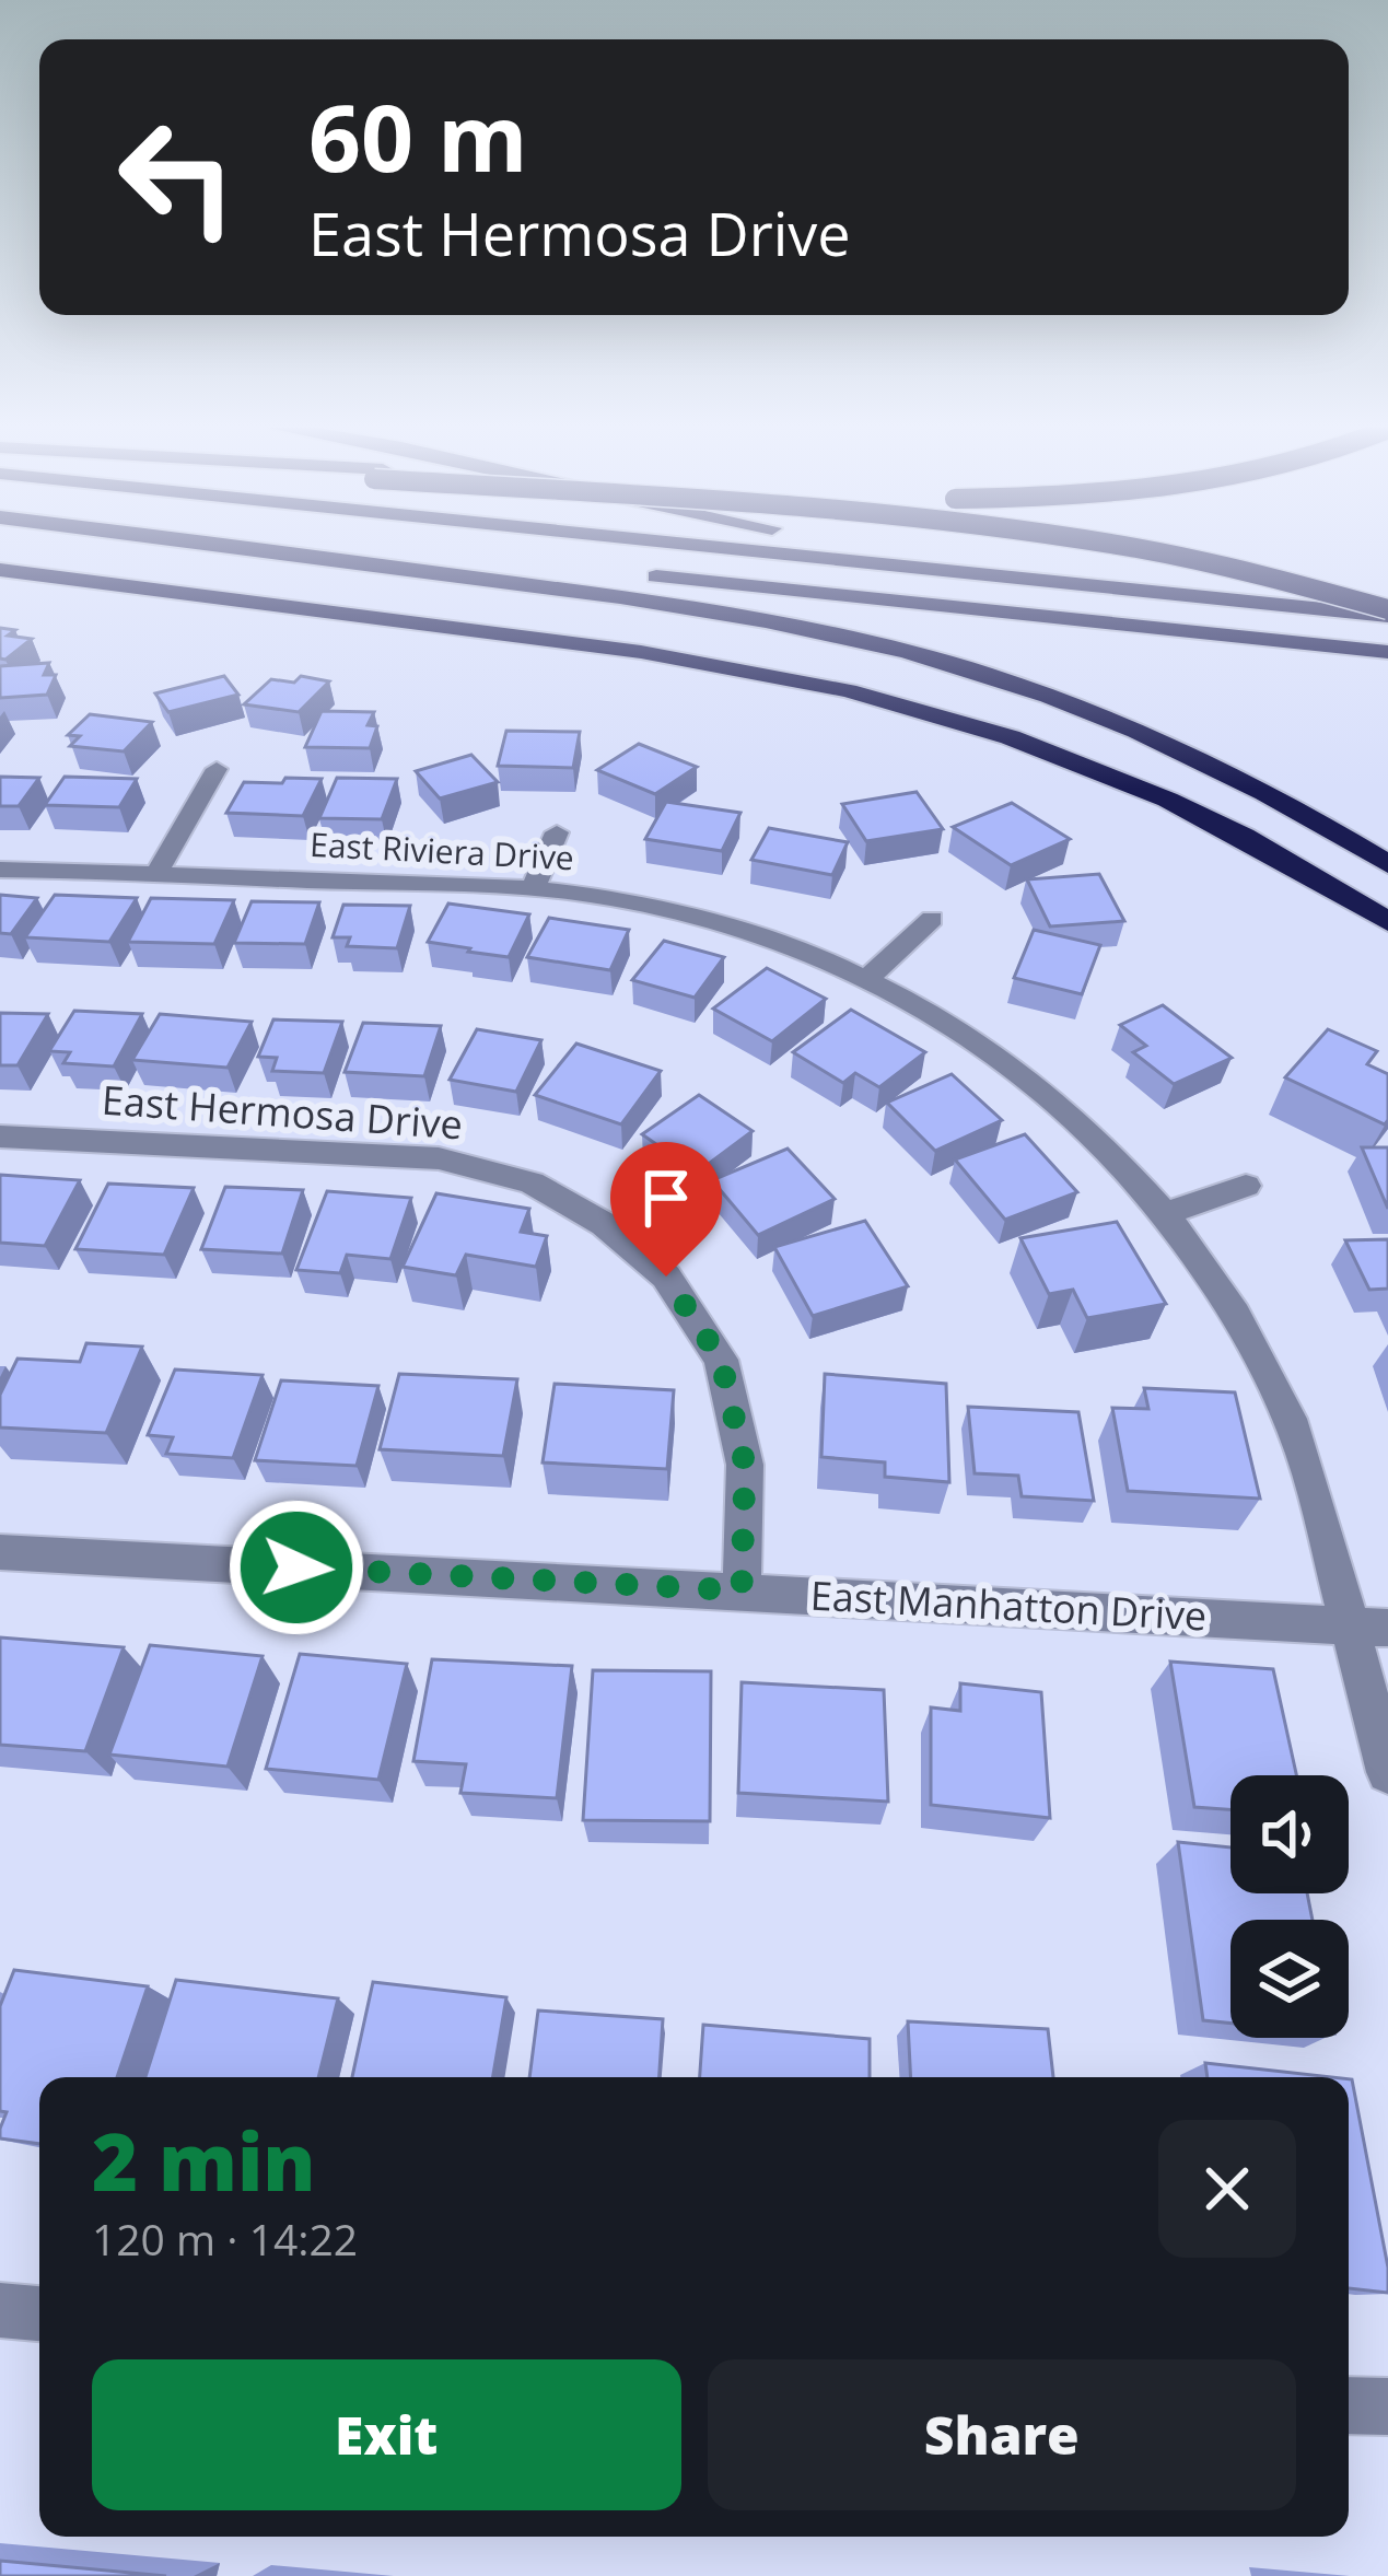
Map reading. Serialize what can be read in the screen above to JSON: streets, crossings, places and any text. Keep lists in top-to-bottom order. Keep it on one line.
{"streets":{"street":["East Riviera Drive","East Hermosa Drive","East Manhatton Drive"]},"crossings":[["East Riviera Drive","East Manhatton Drive"],["East Hermosa Drive","East Manhatton Drive"]],"page":{"turn":["60 m","East Hermosa Drive"],"heading":["2 min","120 m · 14:22"],"buttons":["Exit","Share"]}}
